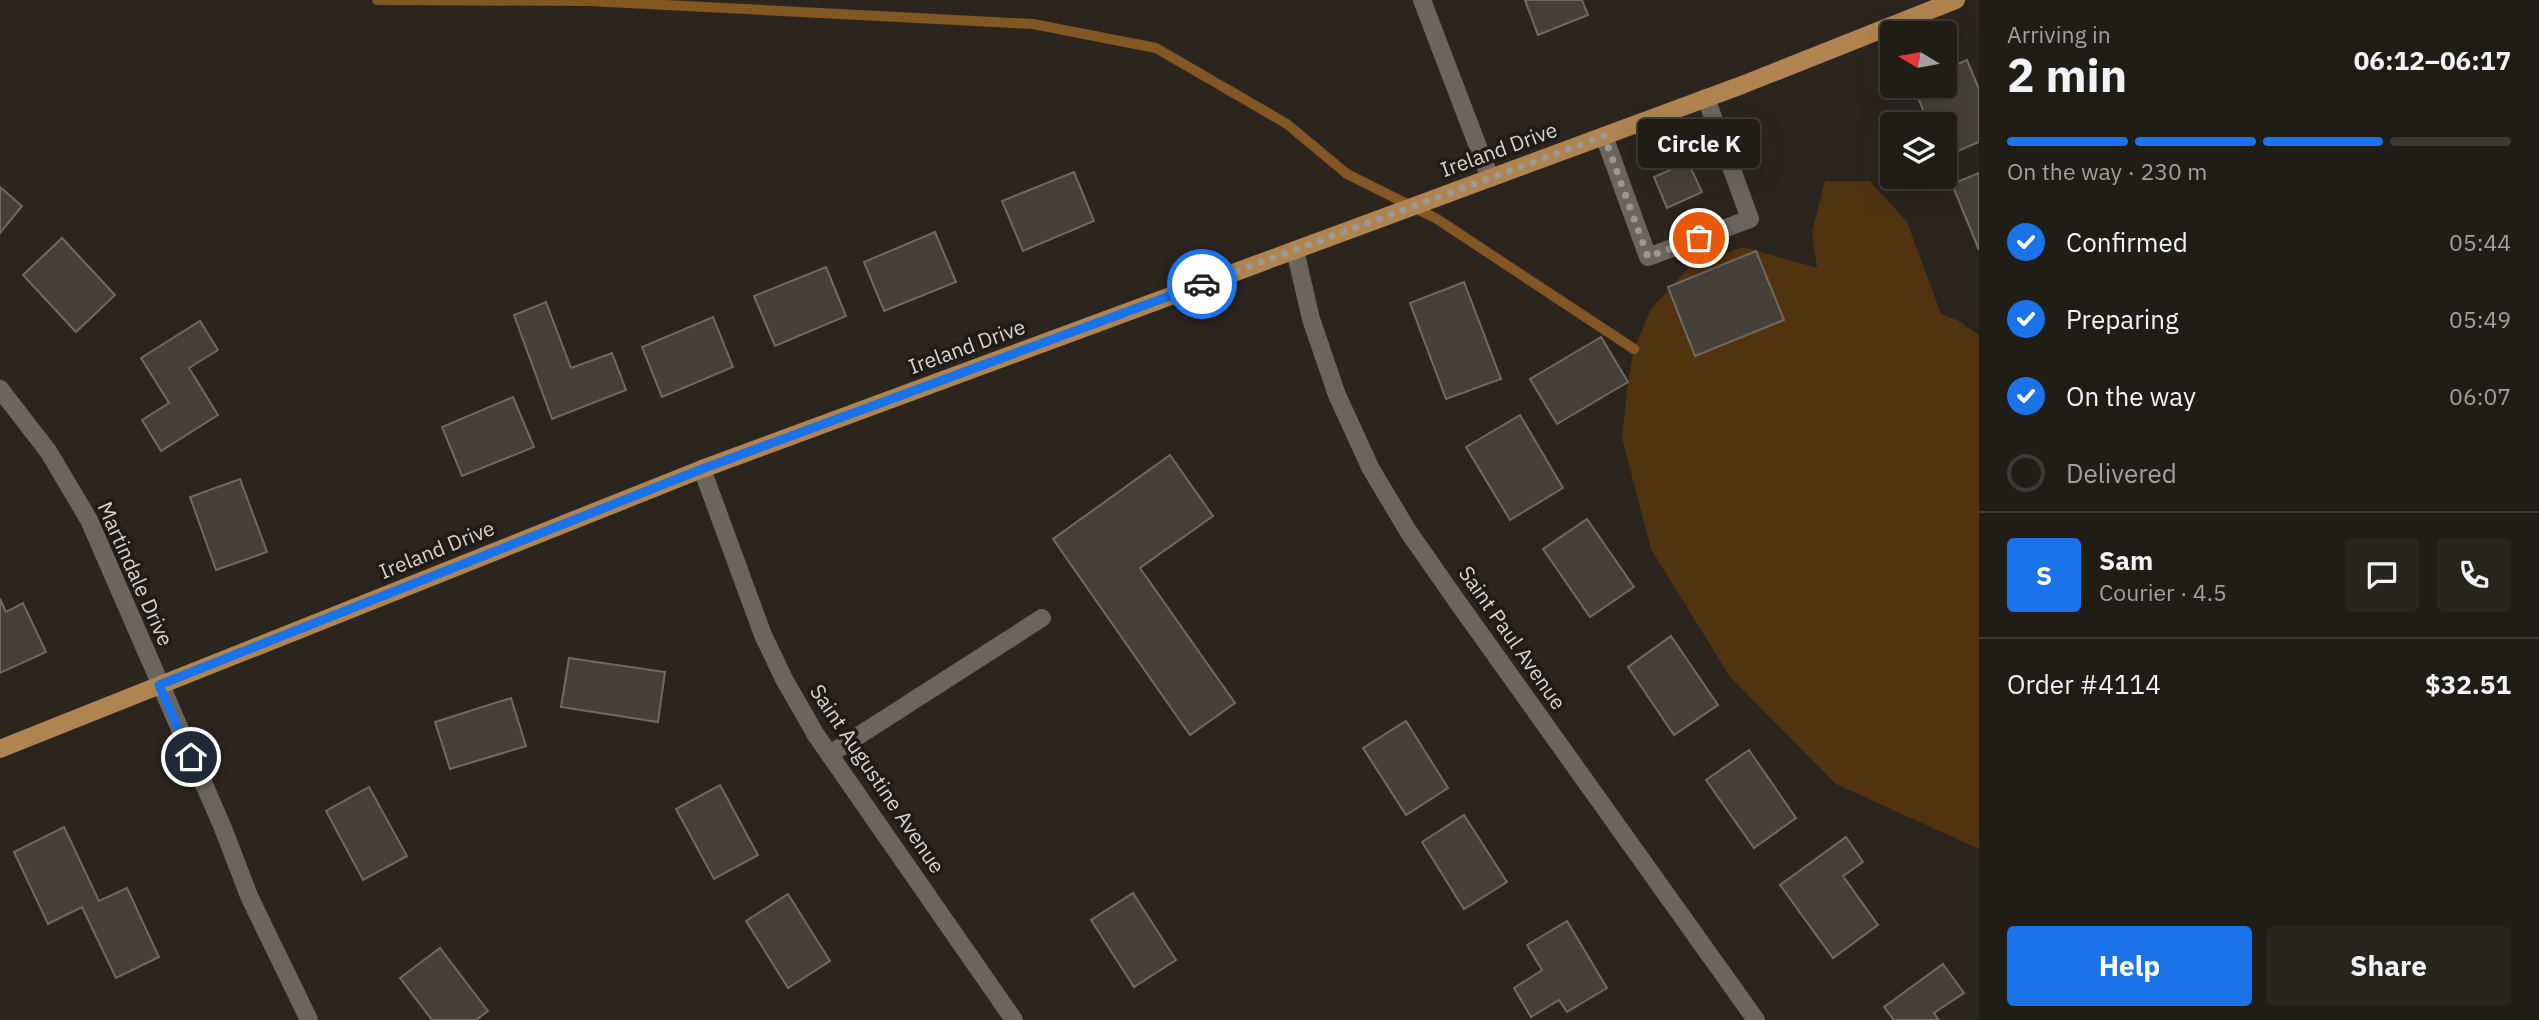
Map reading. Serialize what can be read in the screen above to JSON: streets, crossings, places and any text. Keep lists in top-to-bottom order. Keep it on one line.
{"streets":{"main road":["Ireland Drive"],"street":["Martindale Drive","Saint Paul Avenue","Saint Augustine Avenue"]},"crossings":[["Ireland Drive","Martindale Drive"],["Ireland Drive","Saint Paul Avenue"],["Ireland Drive","Saint Augustine Avenue"]],"places":["Circle K"],"north":"left","page":{"heading":["2 min","Arriving in","06:12–06:17"],"panel":["Sam","Courier · 4.5","Order #4114","$32.51"],"bubble":"Circle K","bar":"On the way · 230 m","list":[["Confirmed","05:44"],["Preparing","05:49"],["On the way","06:07"],"Delivered"],"round":"S","buttons":["Help","Share"]}}
